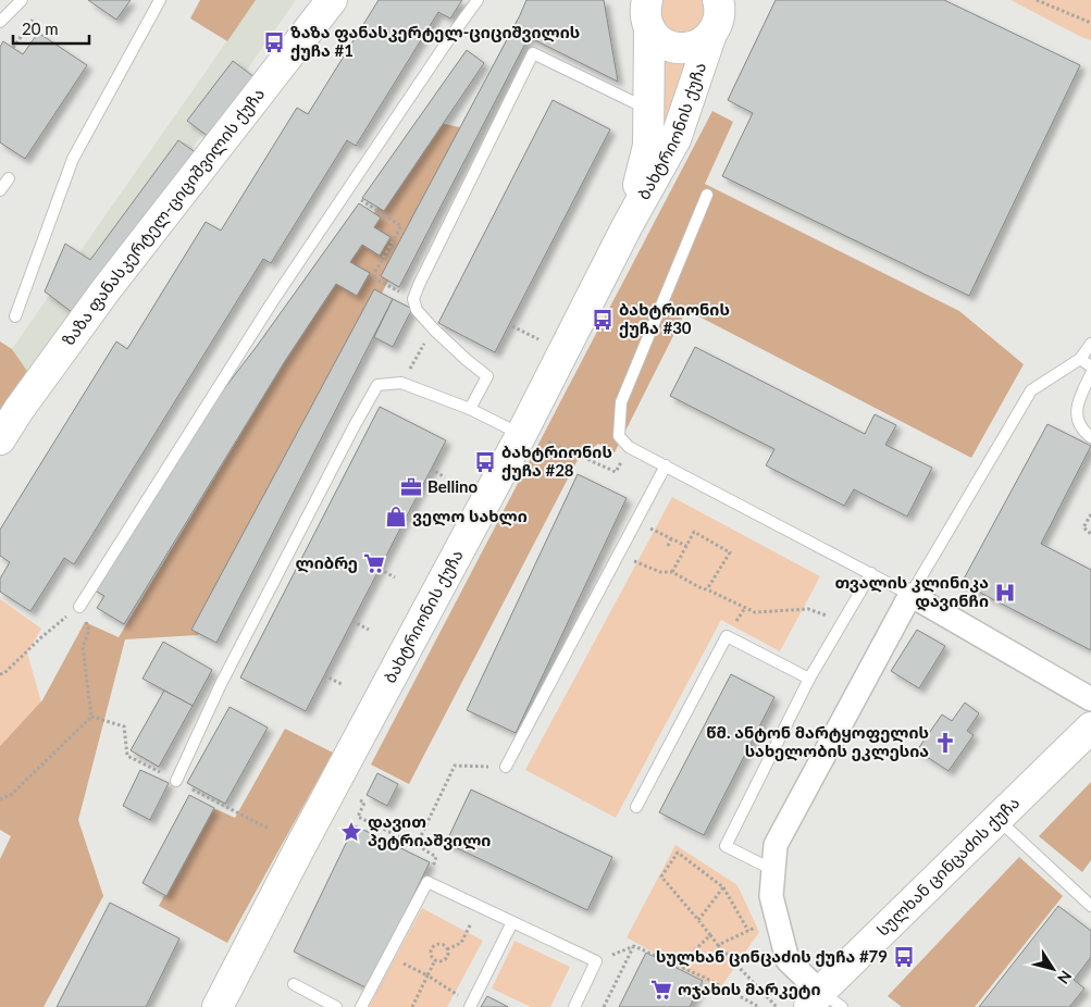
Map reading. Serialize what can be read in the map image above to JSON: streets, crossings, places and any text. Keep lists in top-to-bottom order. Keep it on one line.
{"streets":{"street":["ბახტრიონის ქუჩა","ზაზა ფანასკერტელ-ციციშვილის ქუჩა","სულხან ცინცაძის ქუჩა"]},"places":{"bus stop":["ზაზა ფანასკერტელ-ციციშვილის ქუჩა #1","ბახტრიონის ქუჩა #30","ბახტრიონის ქუჩა #28","სულხან ცინცაძის ქუჩა #79"],"office":["Bellino"],"shop":["ველო სახლი"],"supermarket":["ლიბრე","ოჯახის მარკეტი"],"hospital":["თვალის კლინიკა დავინჩი"],"church":["წმ. ანტონ მარტყოფელის სახელობის ეკლესია"],"place":["დავით პეტრიაშვილი"]},"scale_bar":"20 m","north":"bottom right"}
